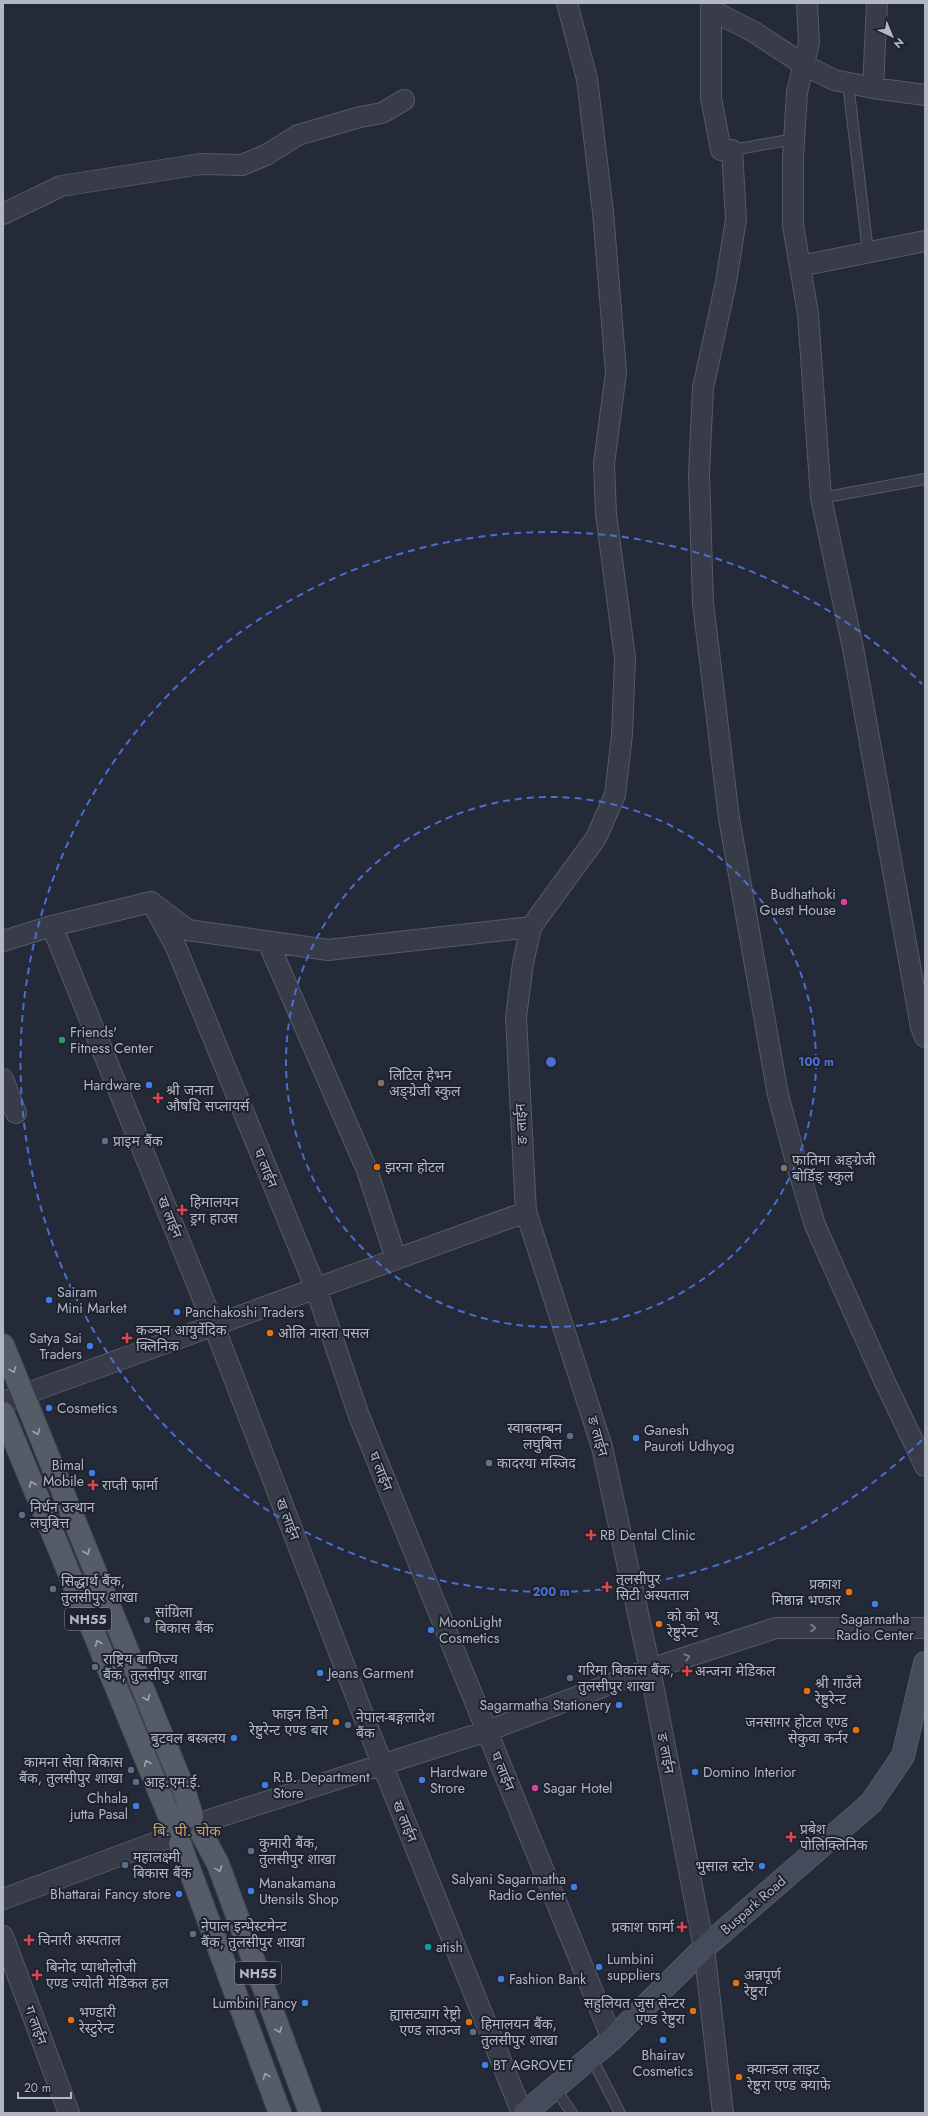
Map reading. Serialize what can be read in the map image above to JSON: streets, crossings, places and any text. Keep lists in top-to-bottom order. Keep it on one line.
{"streets":{"main road":["NH55","Buspark Road"],"street":["ङ लाईन","घ लाईन","ख लाईन","ग लाईन"]},"crossings":[["ङ लाईन","Buspark Road"],["घ लाईन","Buspark Road"],["ख लाईन","Buspark Road"]],"districts":["बि. पी. चोक"],"places":{"other":["Budhathoki Guest House","Friends' Fitness Center","लिटिल हेभन अङ्‍ग्रेजी स्कुल","Hardware","प्राइम बैंक","झरना होटल","फातिमा अङ्‍ग्रेजी बोर्डिङ् स्कुल","Sairam Mini Market","Panchakoshi Traders","ओलि नास्ता पसल","Satya Sai Traders","Cosmetics","स्वाबलम्बन लघुबित्त","Ganesh Pauroti Udhyog","कादरया मस्जिद","Bimal Mobile","निर्धन उत्थान लघुबित्त","सिद्धार्थ बैंक, तुलसीपुर शाखा","प्रकाश मिष्ठान्न भण्डार","Sagarmatha Radio Center","सांग्रिला बिकास बैंक","को को भ्यू रेष्टुरेन्ट","MoonLight Cosmetics","राष्ट्रिय बाणिज्य बैंक, तुलसीपुर शाखा","Jeans Garment","गरिमा बिकास बैंक, तुलसीपुर शाखा","श्री गाउँले रेष्टुरेन्ट","Sagarmatha Stationery","फाइन डिनो रेष्टुरेन्ट एण्ड बार","नेपाल-बङ्गलादेश बैंक","जनसागर होटल एण्ड सेकुवा कर्नर","बुटवल बस्त्रलय","कामना सेवा बिकास बैंक, तुलसीपुर शाखा","Domino Interior","Hardware Strore","आइ.एम.ई.","R.B. Department Store","Sagar Hotel","Chhala jutta Pasal","कुमारी बैंक, तुलसीपुर शाखा","महालक्ष्मी बिकास बैंक","भुसाल स्टोर","Salyani Sagarmatha Radio Center","Manakamana Utensils Shop","Bhattarai Fancy store","नेपाल इन्भेस्टमेन्ट बैंक, तुलसीपुर शाखा","atish","Lumbini suppliers","Fashion Bank","अन्नपूर्ण रेष्टुरा","Lumbini Fancy","सहुलियत जुस सेन्टर एण्ड रेष्टुरा","भण्डारी रेस्टुरेन्ट","ह्यासट्याग रेष्ट्रो एण्ड लाउन्ज","हिमालयन बैंक, तुलसीपुर शाखा","Bhairav Cosmetics","BT AGROVET","क्यान्डल लाइट रेष्टुरा एण्ड क्याफे"],"health":["श्री जनता औषधि सप्लायर्स","हिमालयन ड्रग हाउस","कञ्चन आयुर्वेदिक क्लिनिक","राप्ती फार्मा","RB Dental Clinic","तुलसीपुर सिटी अस्पताल","अन्जना मेडिकल","प्रबेश पोलिक्लिनिक","प्रकाश फार्मा","चिनारी अस्पताल","बिनोद प्याथोलोजी एण्ड ज्योती मेडिकल हल"]},"scale_bar":"20 m","north":"bottom right","rings":["100 m","200 m"]}
